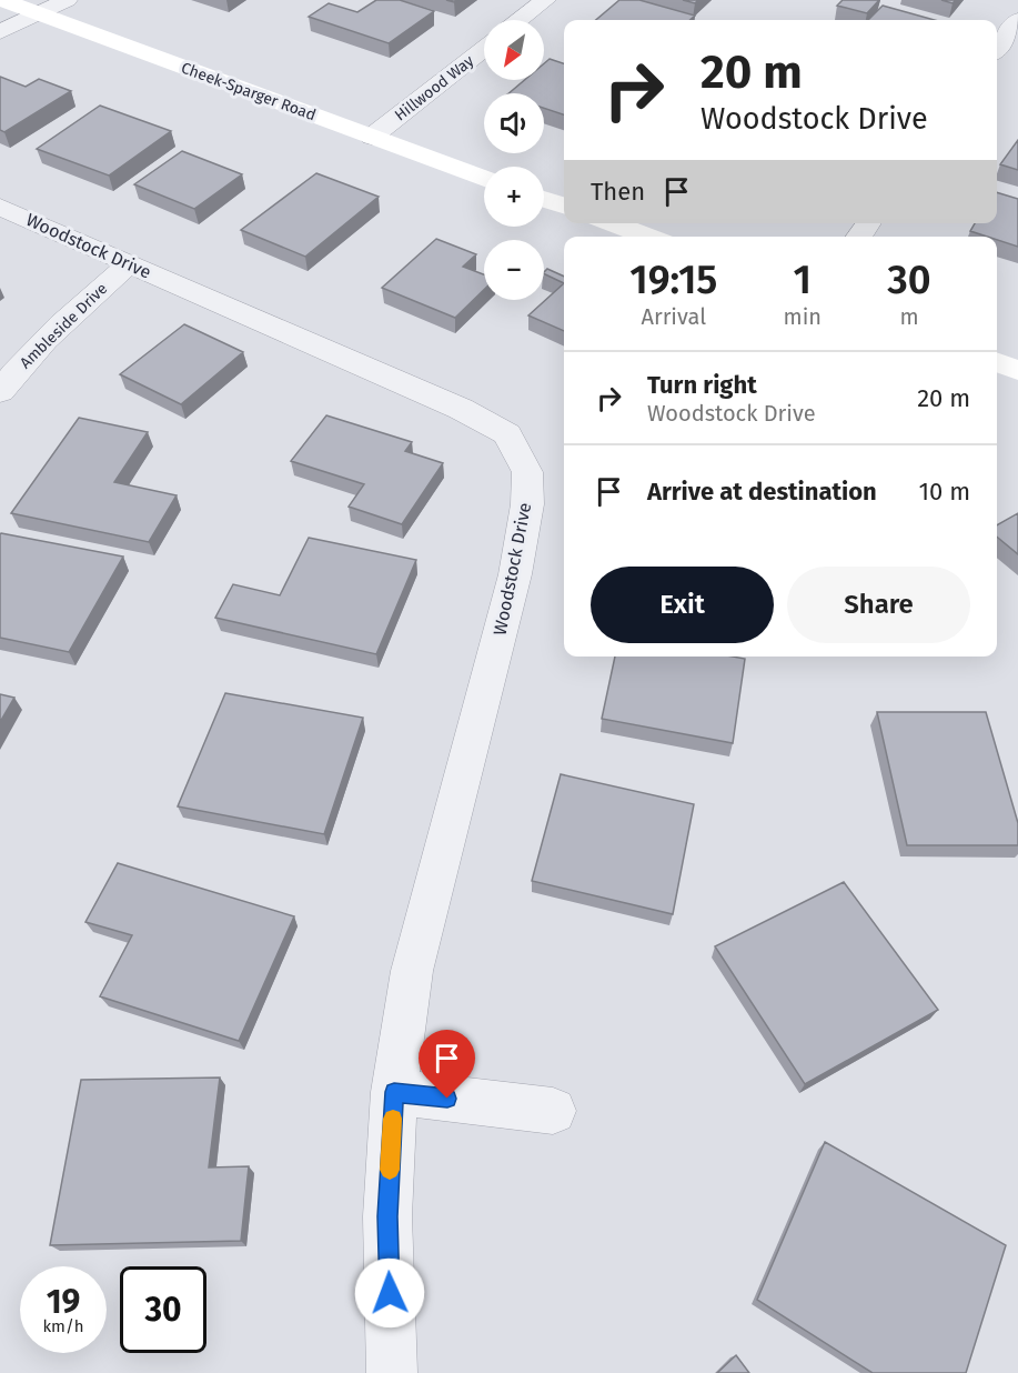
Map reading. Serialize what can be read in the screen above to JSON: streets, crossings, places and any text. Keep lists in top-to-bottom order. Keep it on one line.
{"streets":{"main road":["Cheek-Sparger Road"],"street":["Hillwood Way","Woodstock Drive","Ambleside Drive"]},"crossings":[["Hillwood Way","Cheek-Sparger Road"],["Woodstock Drive","Ambleside Drive"]],"north":"bottom left","page":{"map_buttons":["+","−"],"turn":["20 m","Woodstock Drive"],"then":"Then","eta":["19:15","Arrival","1","min","30","m"],"list":[{"name":"Turn right","note":"Woodstock Drive","value":"20 m"},{"name":"Arrive at destination","value":"10 m"}],"buttons":["Exit","Share"],"speed":"19 km/h","limit":"30"}}
